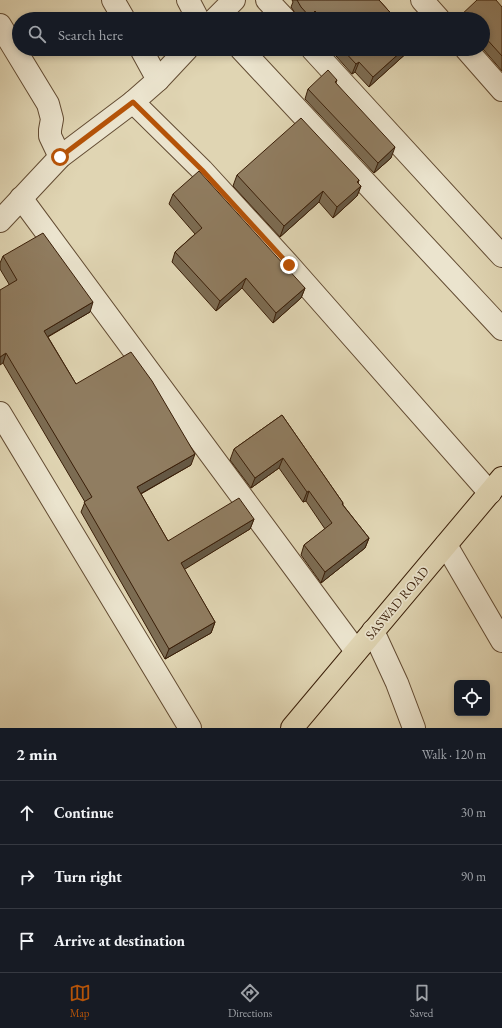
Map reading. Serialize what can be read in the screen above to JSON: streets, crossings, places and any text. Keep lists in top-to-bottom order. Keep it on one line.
{"streets":{"highway":["SASWAD ROAD"]},"page":{"search":"Search here","heading":["2 min","Walk · 120 m"],"list":[["Continue","30 m"],["Turn right","90 m"],"Arrive at destination"],"nav":["Map","Directions","Saved"]}}
